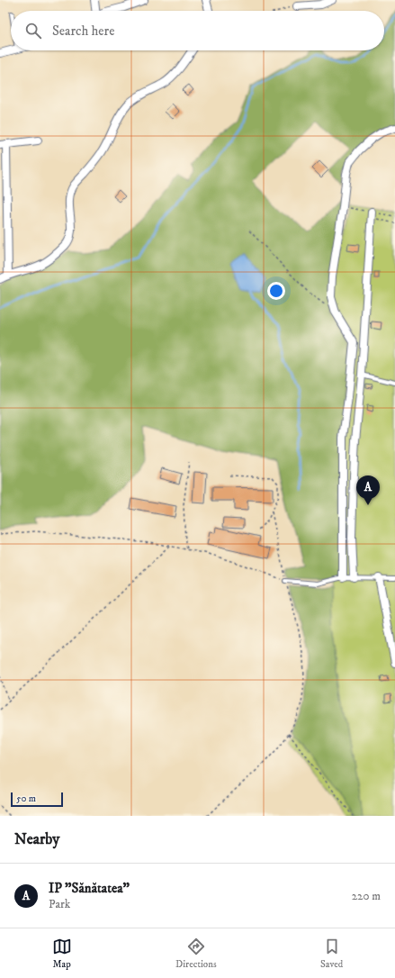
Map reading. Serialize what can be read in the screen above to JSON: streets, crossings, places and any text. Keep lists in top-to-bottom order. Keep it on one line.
{"scale_bar":"50 m","page":{"search":"Search here","pins":"A","scale":"50 m","heading":"Nearby","list":[{"mark":"A","name":"IP \"Sănătatea\"","note":"Park","value":"220 m"}],"nav":["Map","Directions","Saved"]}}
